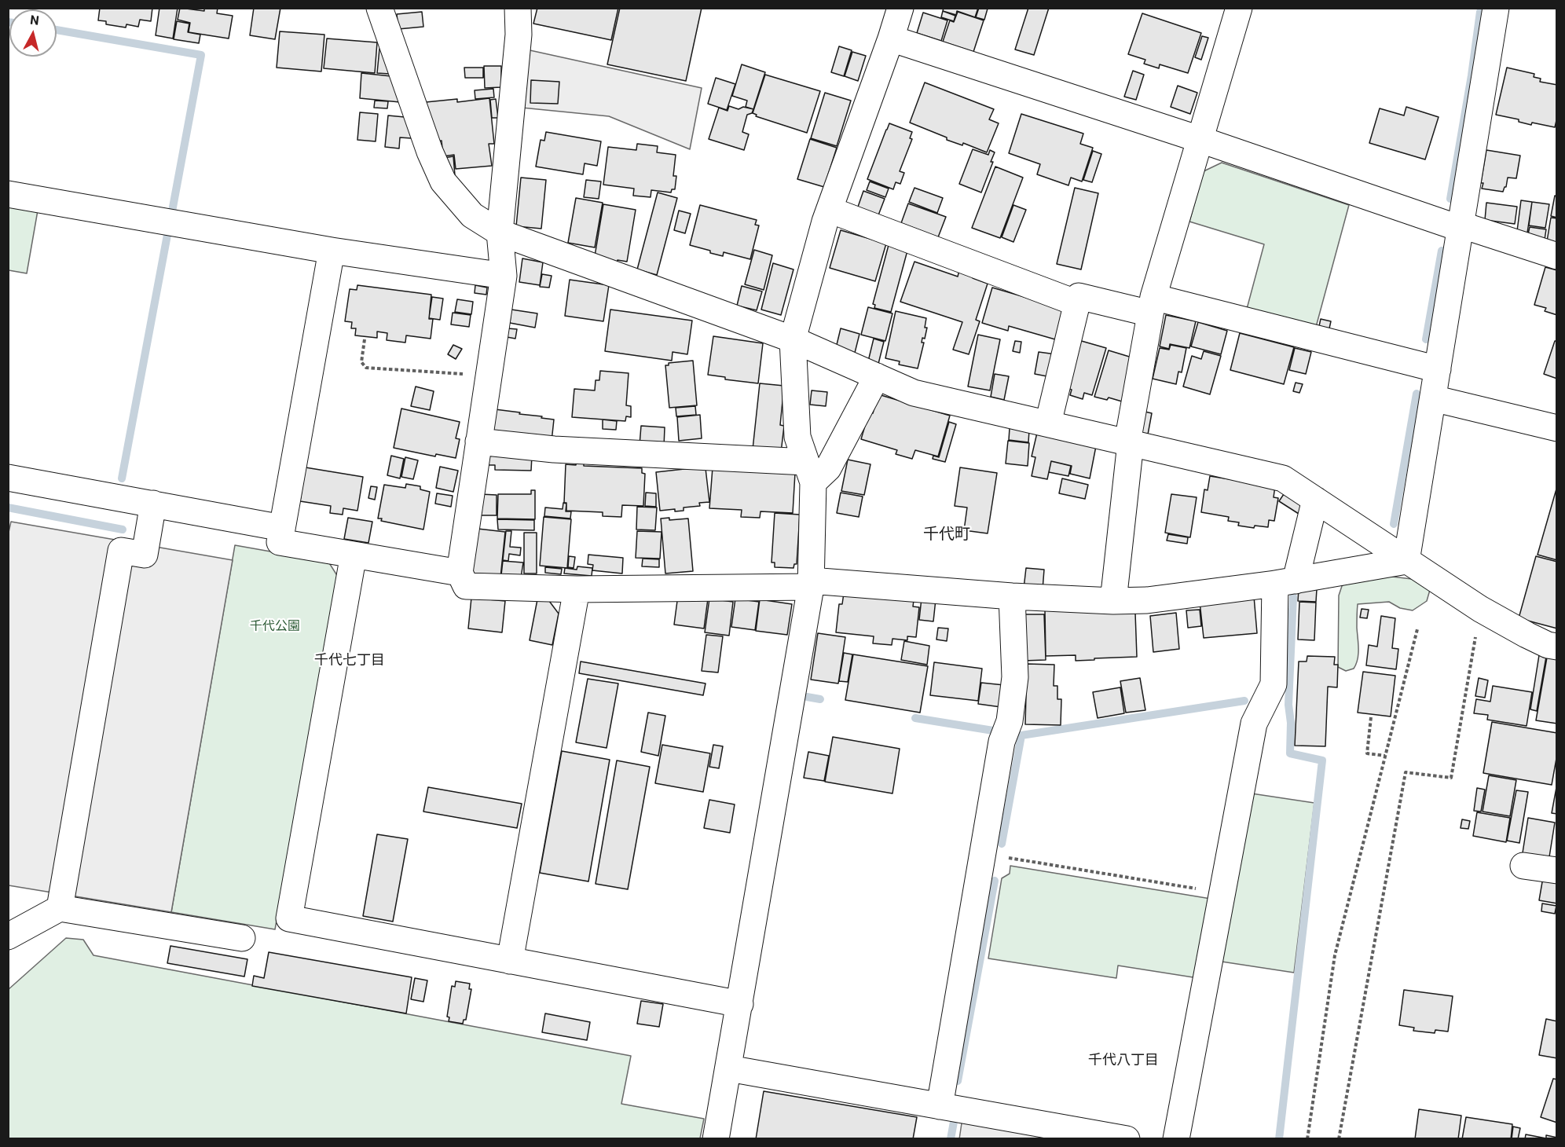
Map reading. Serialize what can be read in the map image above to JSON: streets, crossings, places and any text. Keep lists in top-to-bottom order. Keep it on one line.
{"districts":["千代町","千代七丁目","千代八丁目"],"parks":["千代公園"],"north":"top"}
